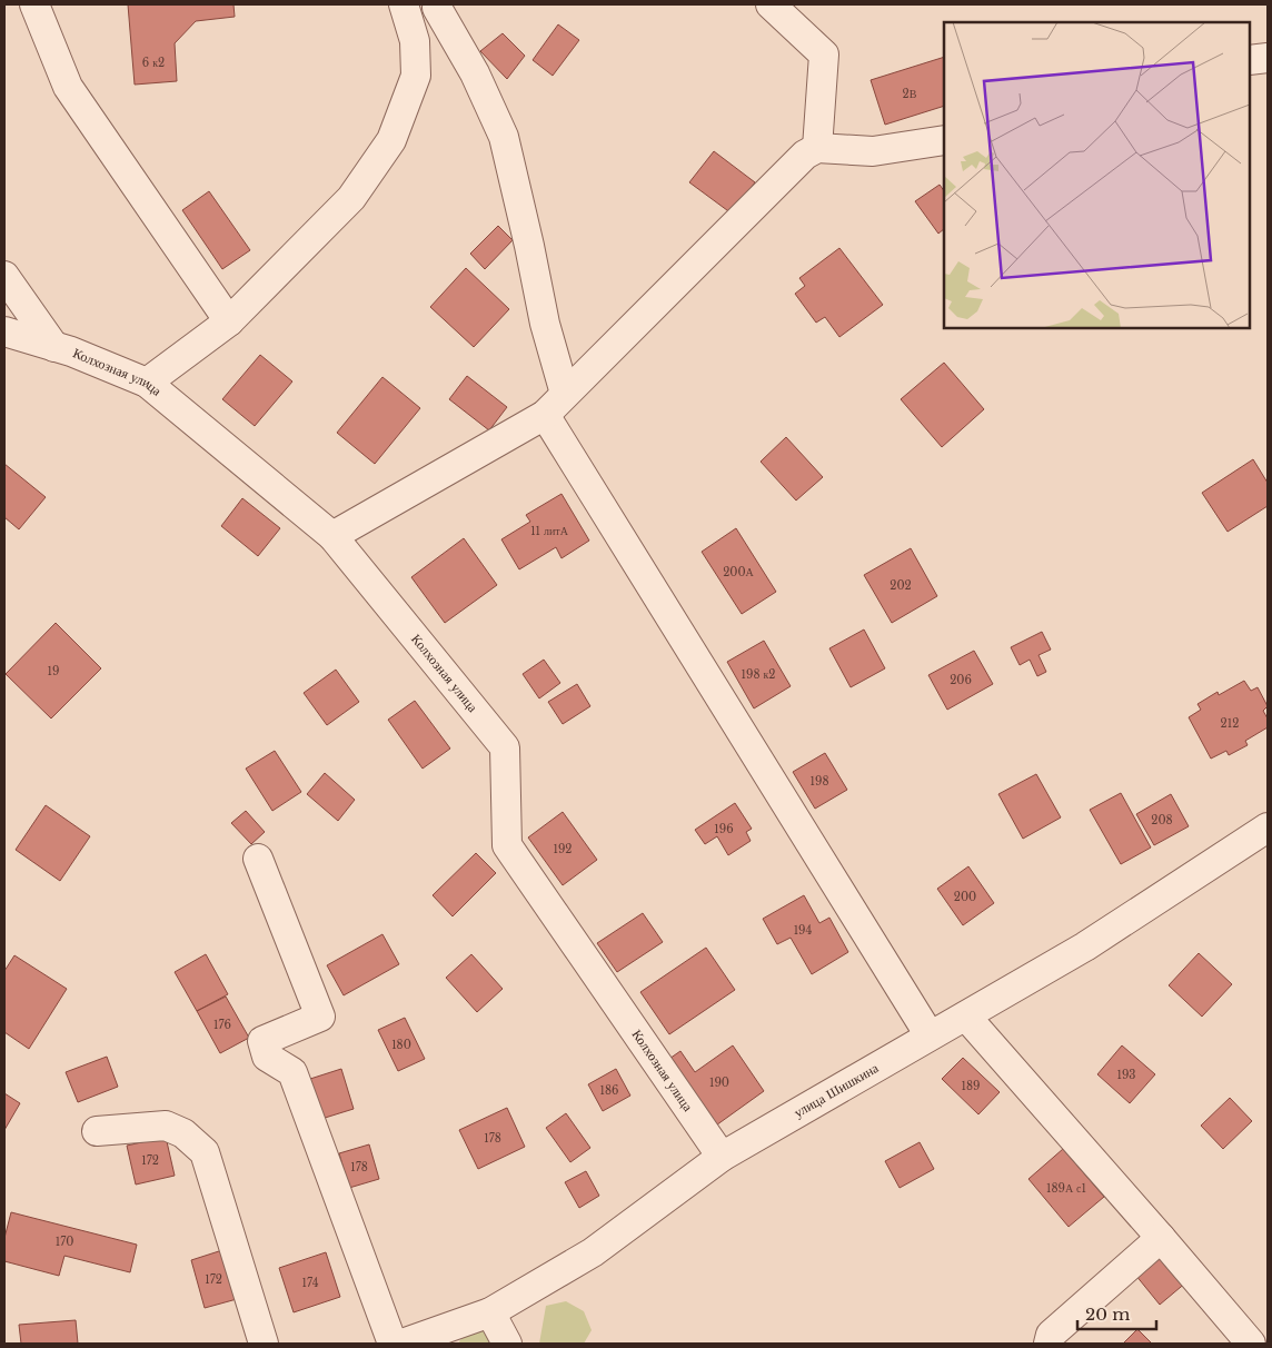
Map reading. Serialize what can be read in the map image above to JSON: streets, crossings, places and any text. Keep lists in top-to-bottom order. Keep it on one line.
{"streets":{"street":["Колхозная улица","улица Шишкина"]},"crossings":[["Колхозная улица","улица Шишкина"]],"house_numbers":["6 к2","2В","11 литА","200А","202","19","198 к2","206","212","198","208","196","192","200","194","176","180","193","190","189","186","178","172","178","189А с1","170","172","174"],"scale_bar":"20 m"}
